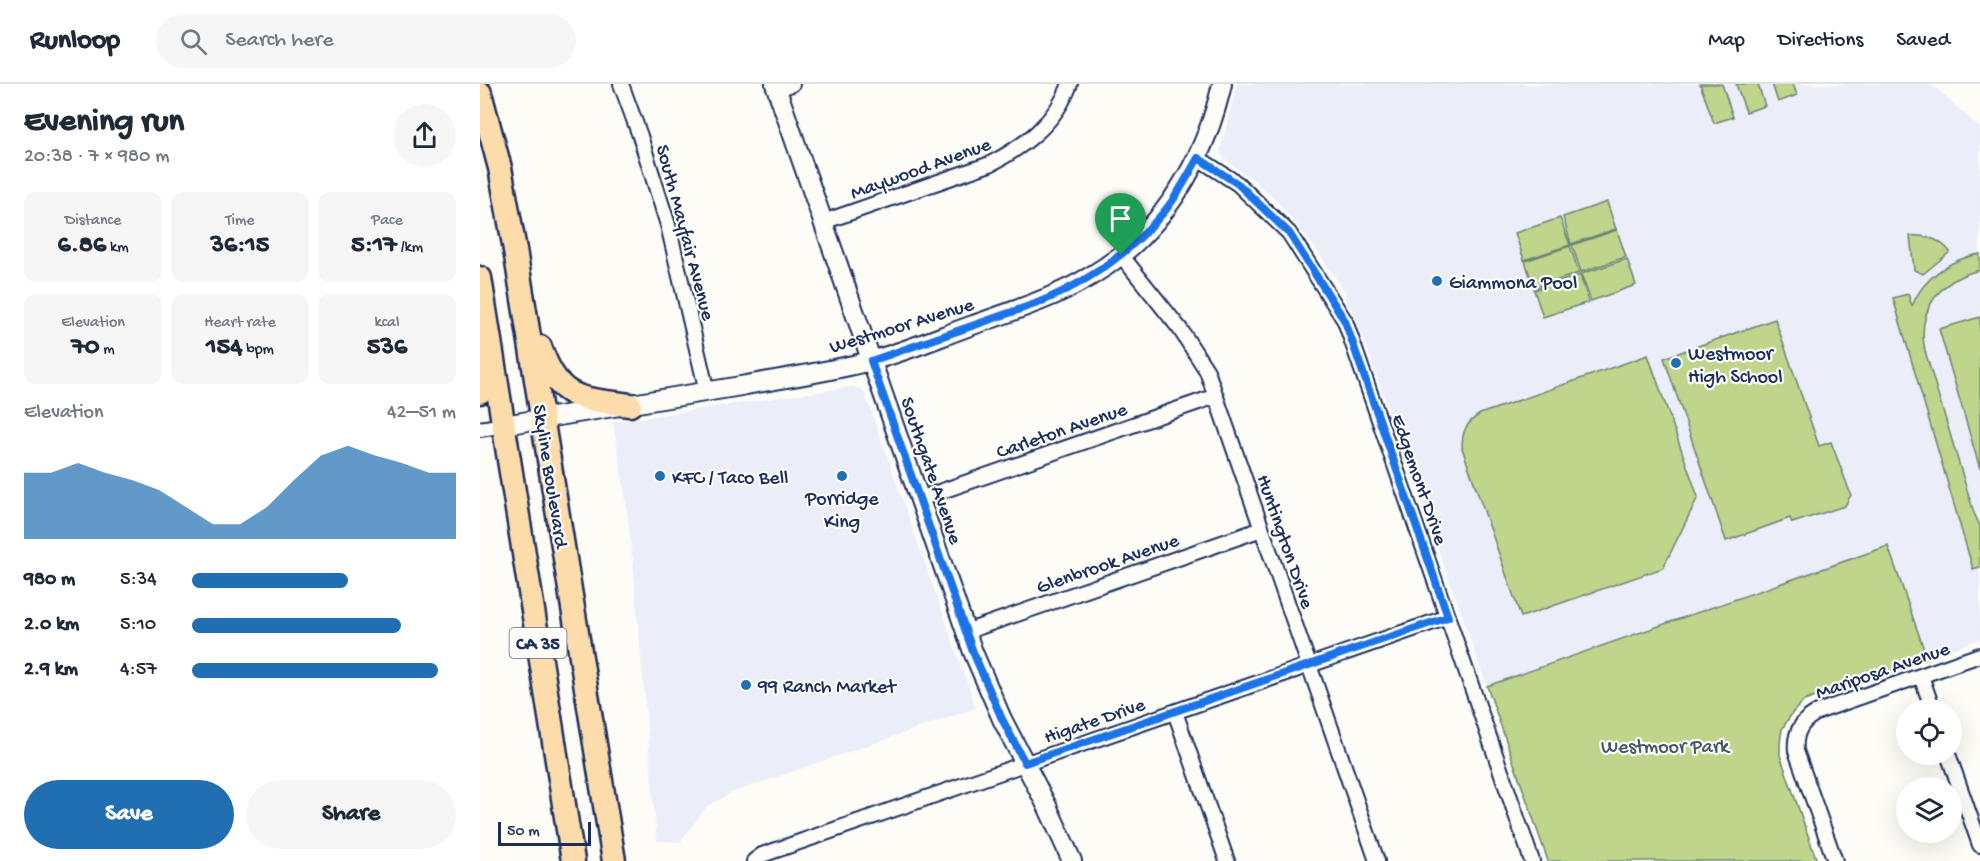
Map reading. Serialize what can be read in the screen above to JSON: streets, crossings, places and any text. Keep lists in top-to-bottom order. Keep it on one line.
{"streets":{"main road":["Skyline Boulevard","CA 35"],"street":["Maywood Avenue","South Mayfair Avenue","Westmoor Avenue","Carleton Avenue","Southgate Avenue","Edgemont Drive","Huntington Drive","Glenbrook Avenue","Mariposa Avenue","Higate Drive"]},"crossings":[["Maywood Avenue","Southgate Avenue"],["South Mayfair Avenue","Westmoor Avenue"],["Westmoor Avenue","Southgate Avenue"],["Westmoor Avenue","Skyline Boulevard"],["Westmoor Avenue","Edgemont Drive"],["Westmoor Avenue","Huntington Drive"],["Carleton Avenue","Southgate Avenue"],["Carleton Avenue","Huntington Drive"],["Southgate Avenue","Glenbrook Avenue"],["Southgate Avenue","Higate Drive"],["Edgemont Drive","Higate Drive"],["Huntington Drive","Glenbrook Avenue"],["Huntington Drive","Higate Drive"]],"parks":["Westmoor Park"],"places":["Giammona Pool","Westmoor High School","KFC / Taco Bell","Porridge King","99 Ranch Market"],"scale_bar":"50 m","page":{"header":"Runloop","search":"Search here","nav":["Map","Directions","Saved"],"heading":["Evening run","20:38 · 7 × 980 m"],"stats":[["Distance","6.86 km"],["Time","36:15"],["Pace","5:17 /km"],["Elevation","70 m"],["Heart rate","154 bpm"],["kcal","536"]],"chart":["Elevation","42–51 m"],"list":[{"name":"980 m","note":"5:34"},{"name":"2.0 km","note":"5:10"},{"name":"2.9 km","note":"4:57"}],"buttons":["Save","Share"],"scale":"50 m"}}
